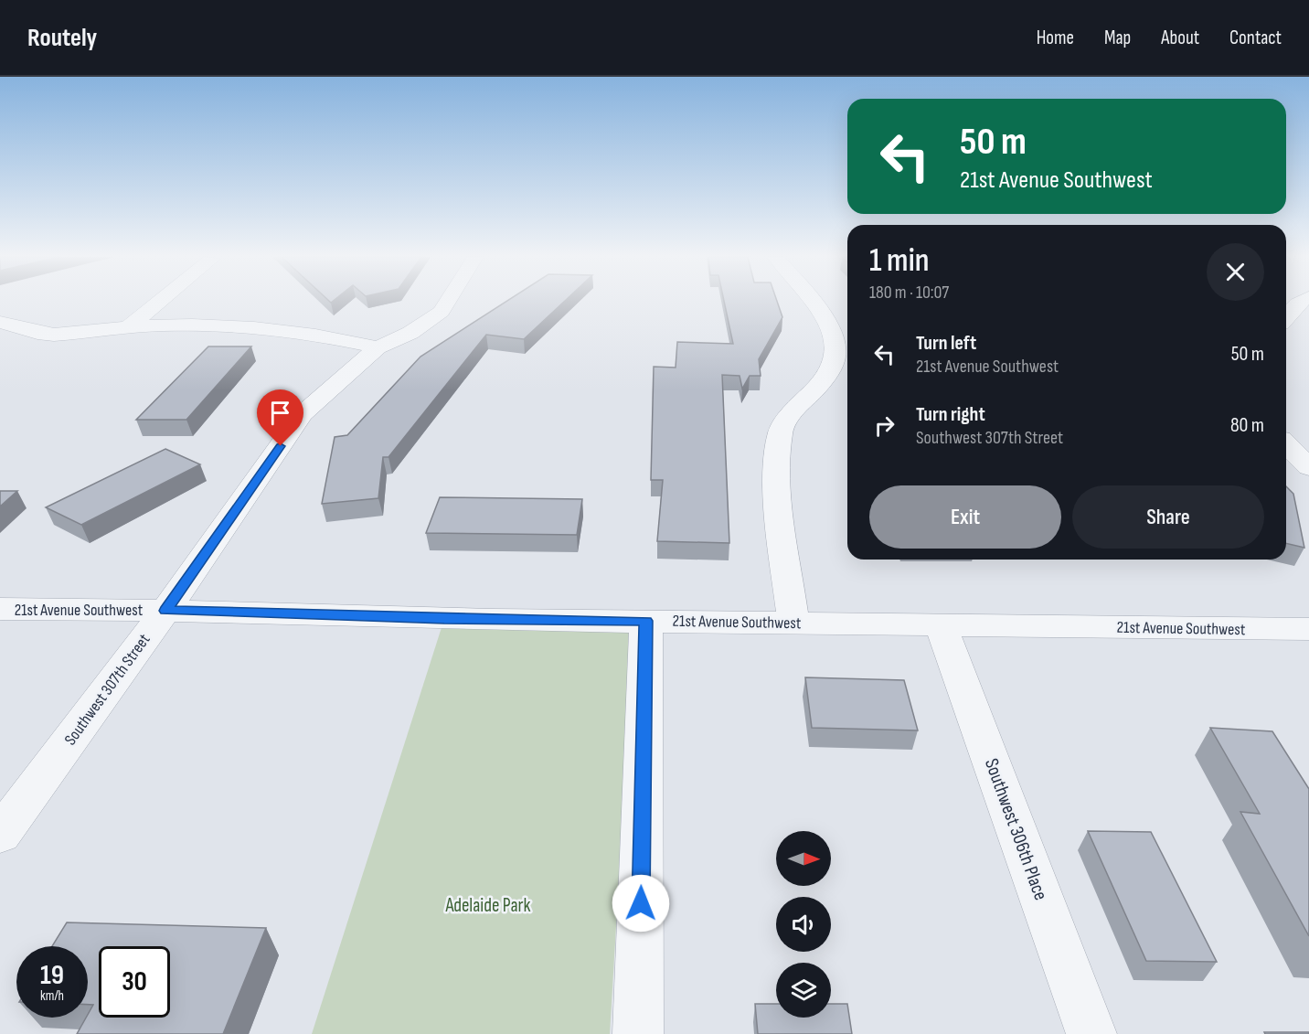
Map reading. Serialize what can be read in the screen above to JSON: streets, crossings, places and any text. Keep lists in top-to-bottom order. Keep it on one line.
{"streets":{"street":["21st Avenue Southwest","Southwest 307th Street","Southwest 306th Place"]},"crossings":[["21st Avenue Southwest","Southwest 307th Street"],["21st Avenue Southwest","Southwest 306th Place"]],"parks":["Adelaide Park"],"north":"right","page":{"header":"Routely","nav":["Home","Map","About","Contact"],"turn":["50 m","21st Avenue Southwest"],"heading":["1 min","180 m · 10:07"],"list":[{"name":"Turn left","note":"21st Avenue Southwest","value":"50 m"},{"name":"Turn right","note":"Southwest 307th Street","value":"80 m"}],"buttons":["Exit","Share"],"speed":"19 km/h","limit":"30"}}
